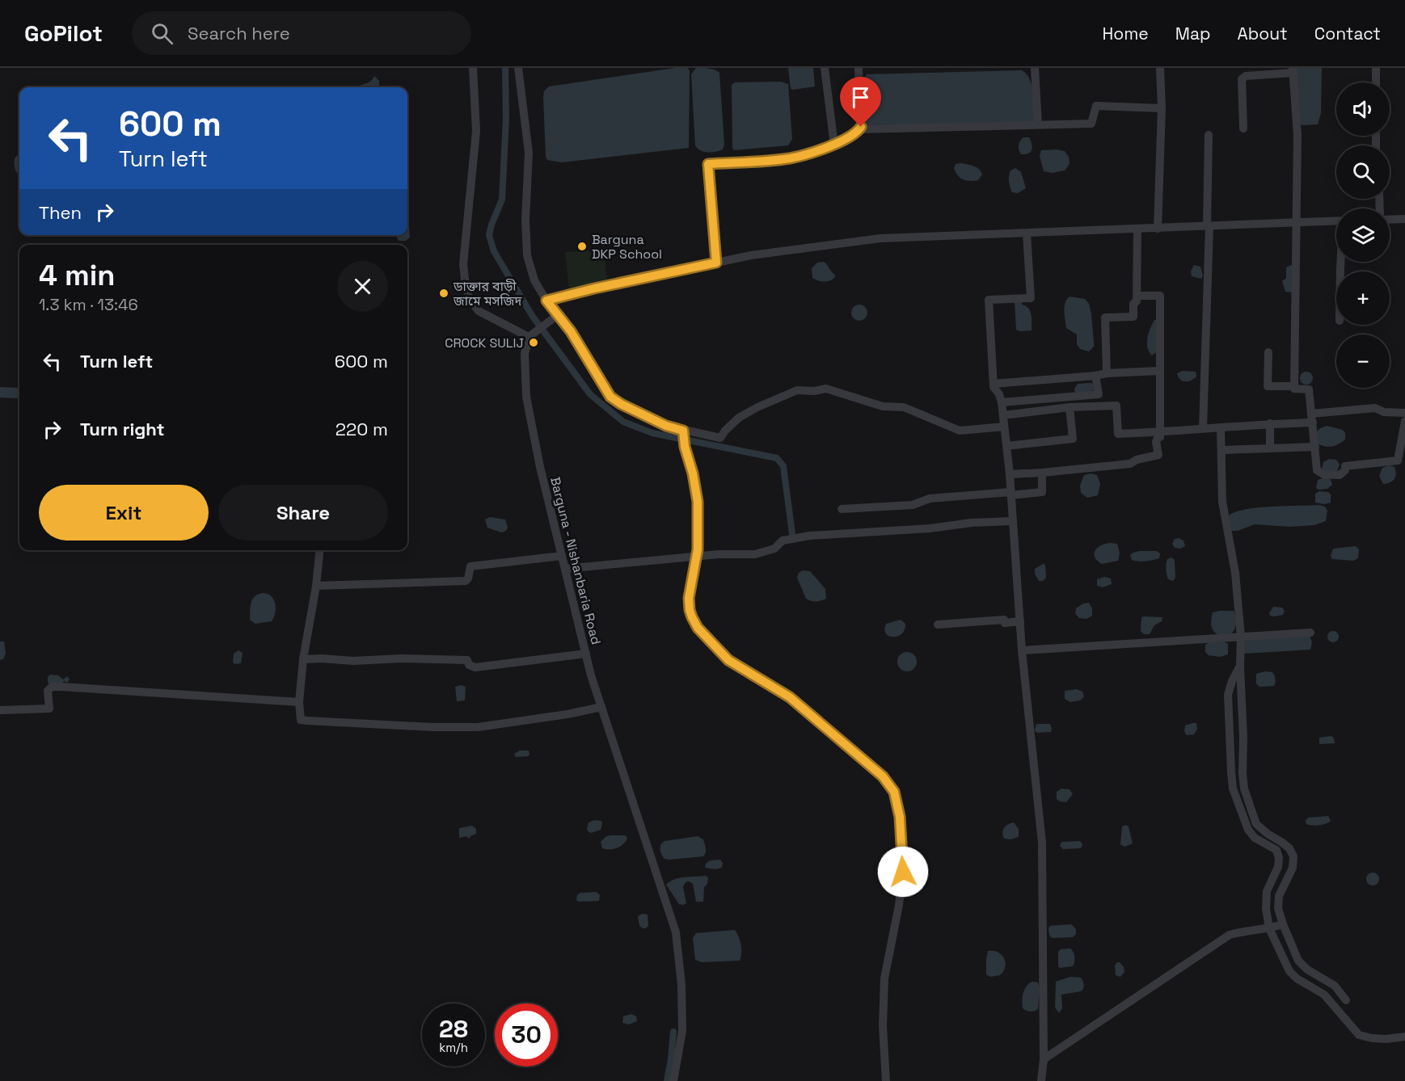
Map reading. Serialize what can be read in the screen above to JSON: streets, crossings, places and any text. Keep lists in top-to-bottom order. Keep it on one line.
{"streets":{"street":["Barguna - Nishanbaria Road"]},"places":["Barguna DKP School","ডাক্তার বাড়ী জামে মসজিদ","CROCK SULIJ"],"page":{"header":"GoPilot","search":"Search here","nav":["Home","Map","About","Contact"],"map_buttons":["+","−"],"turn":["600 m","Turn left"],"then":"Then","heading":["4 min","1.3 km · 13:46"],"list":[{"name":"Turn left","value":"600 m"},{"name":"Turn right","value":"220 m"}],"buttons":["Exit","Share"],"speed":"28 km/h","limit":"30"}}
